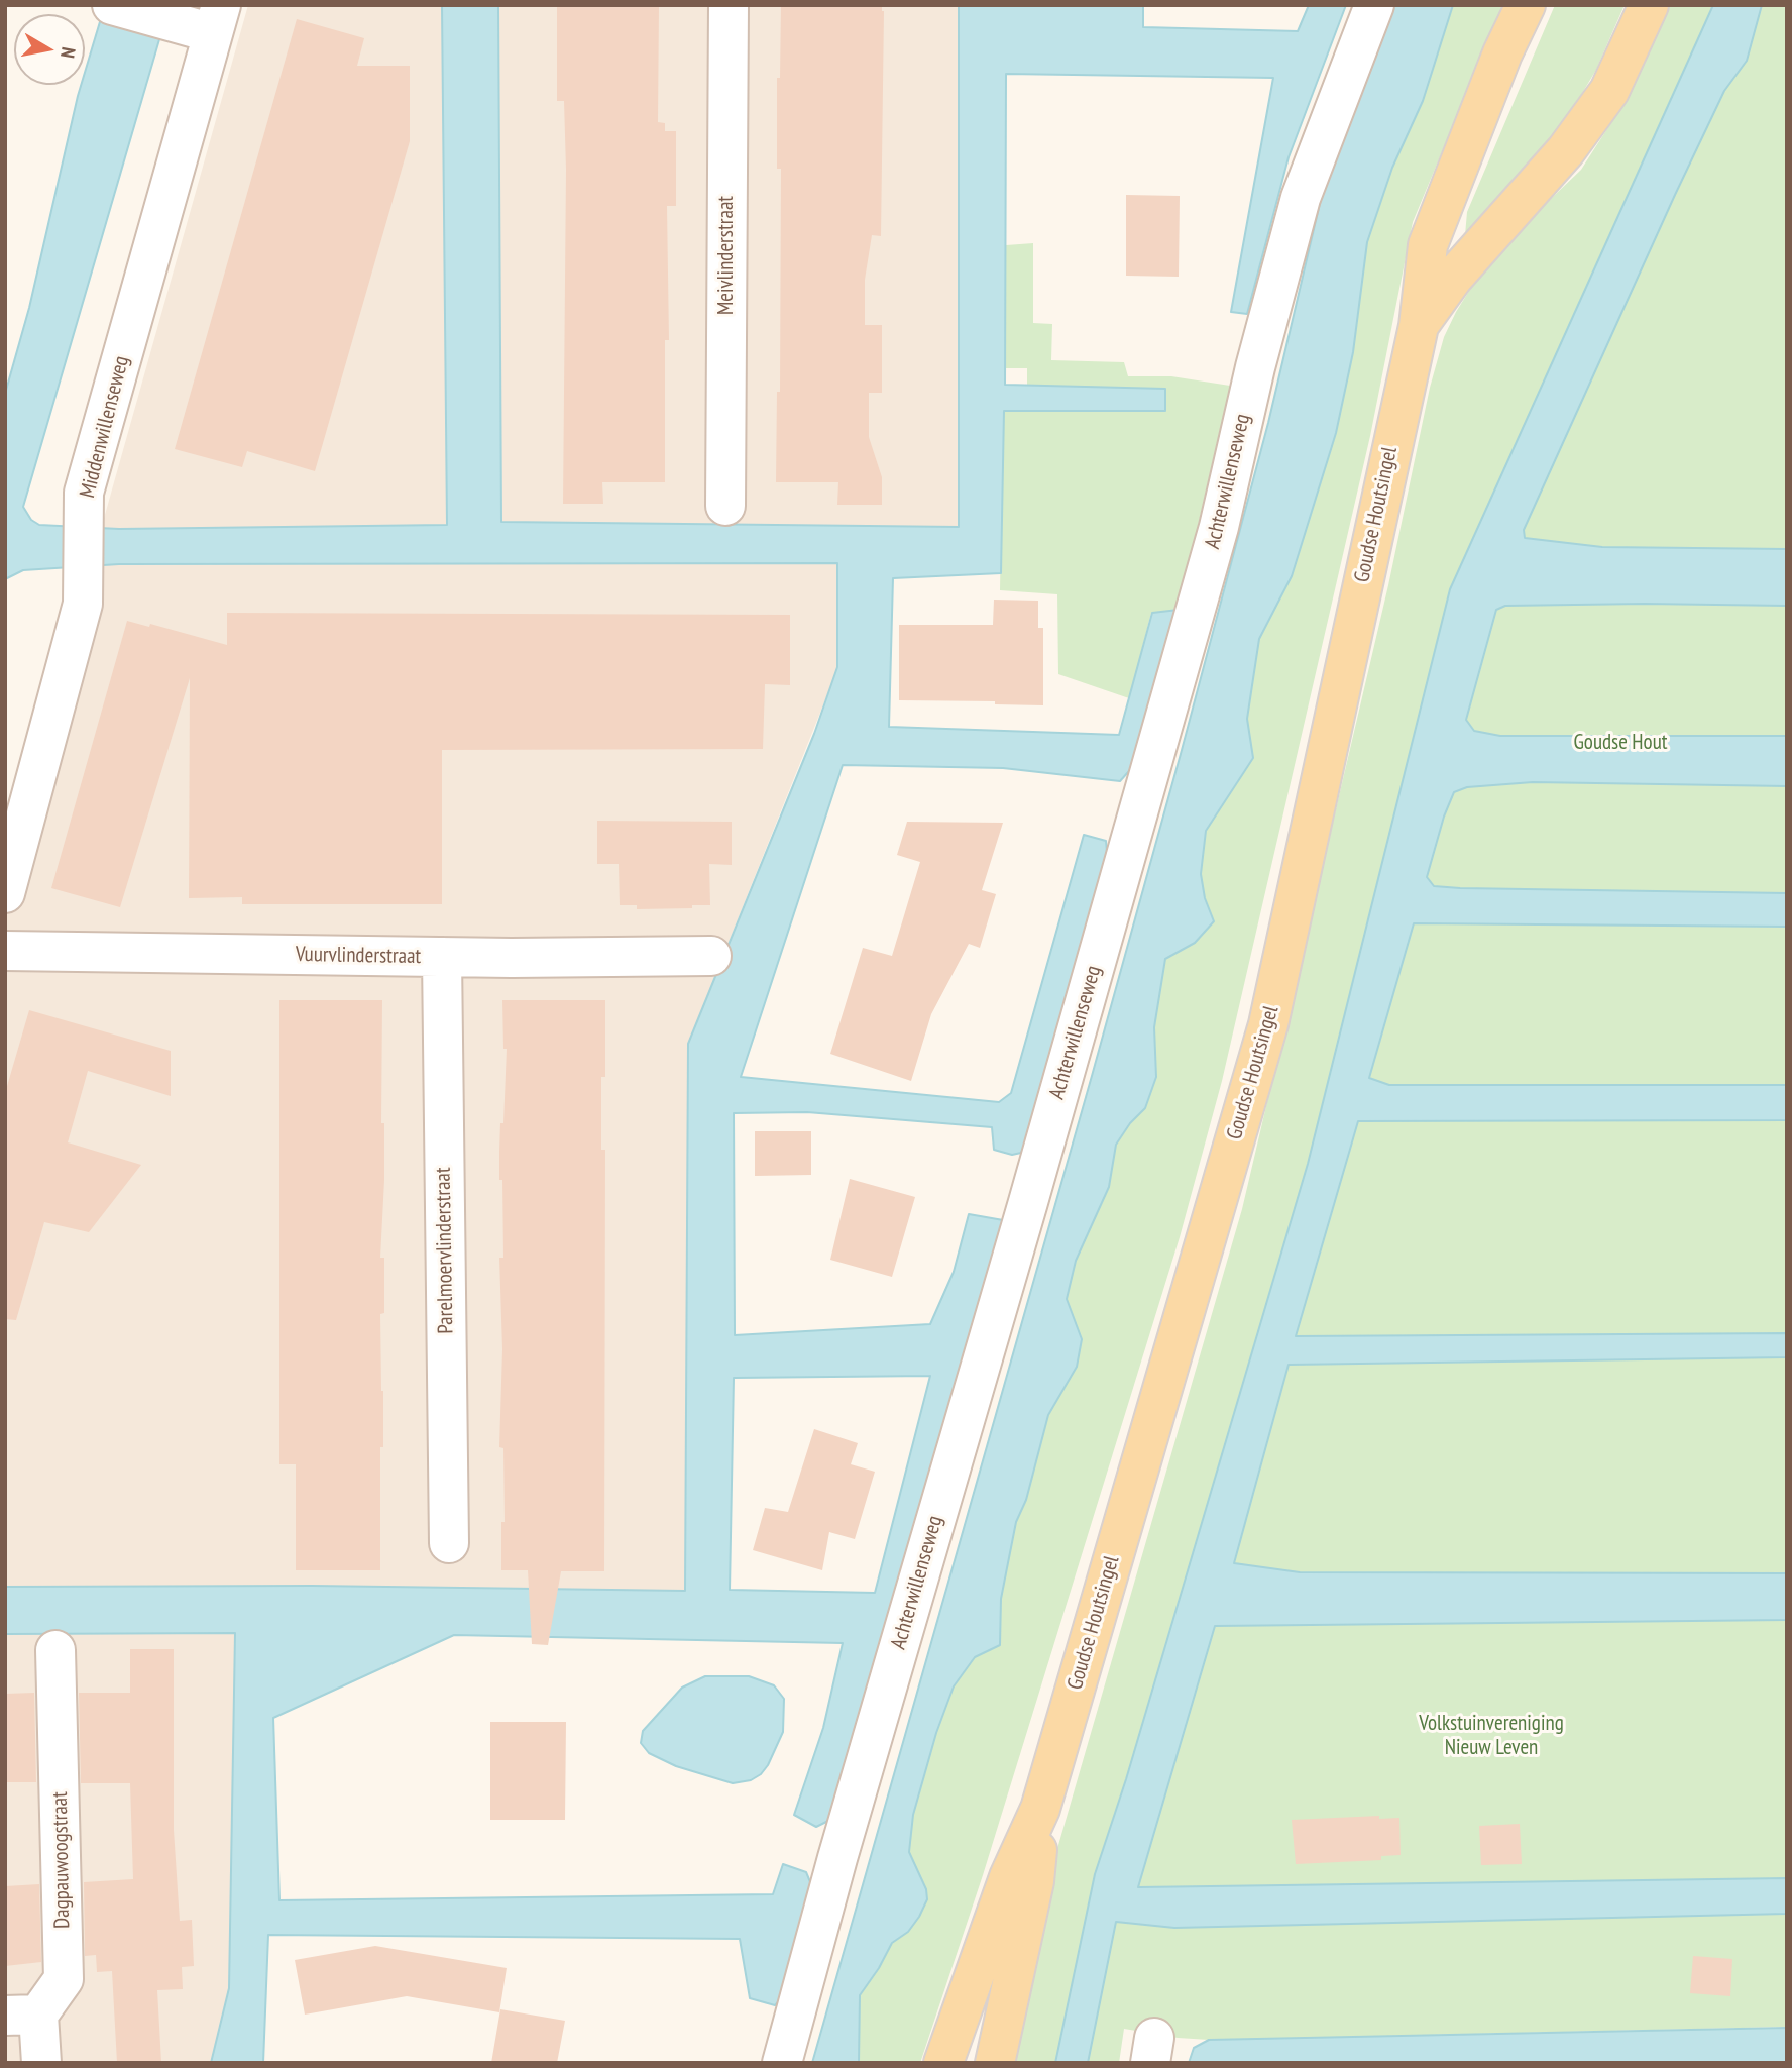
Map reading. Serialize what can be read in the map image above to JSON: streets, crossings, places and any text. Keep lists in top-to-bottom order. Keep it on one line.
{"streets":{"main road":["Goudse Houtsingel"],"street":["Meivlinderstraat","Middenwillenseweg","Achterwillenseweg","Vuurvlinderstraat","Parelmoervlinderstraat","Dagpauwoogstraat"]},"crossings":[["Vuurvlinderstraat","Parelmoervlinderstraat"]],"parks":["Goudse Hout","Volkstuinvereniging Nieuw Leven"],"north":"right"}
